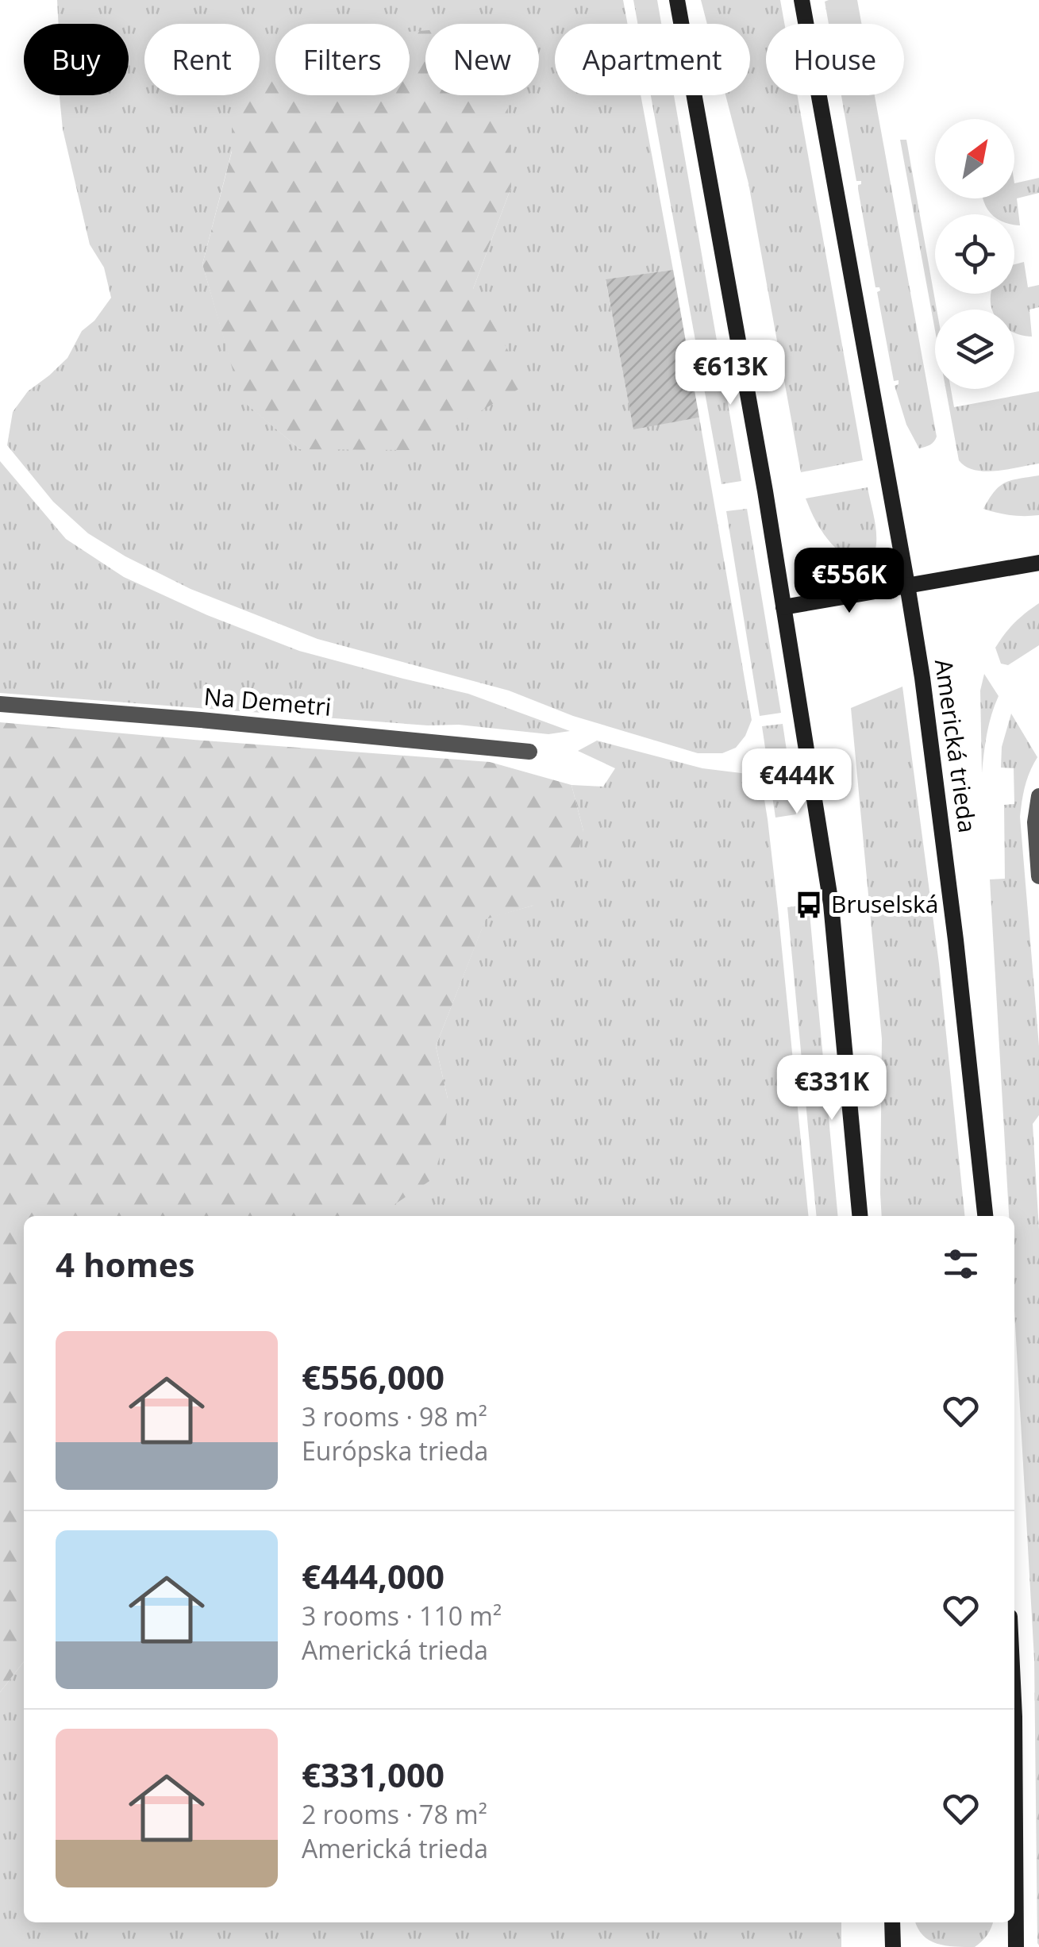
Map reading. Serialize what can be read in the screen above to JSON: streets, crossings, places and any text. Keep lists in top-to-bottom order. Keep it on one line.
{"streets":{"street":["Na Demetri","Americká trieda"]},"places":{"bus stop":["Bruselská"]},"north":"top right","page":{"chip":["Buy","Rent","Filters","New","Apartment","House"],"price":["€613K","€556K","€444K","€331K"],"heading":"4 homes","list":[{"name":"€556,000","note":"3 rooms · 98 m² · Európska trieda"},{"name":"€444,000","note":"3 rooms · 110 m² · Americká trieda"},{"name":"€331,000","note":"2 rooms · 78 m² · Americká trieda"}]}}
